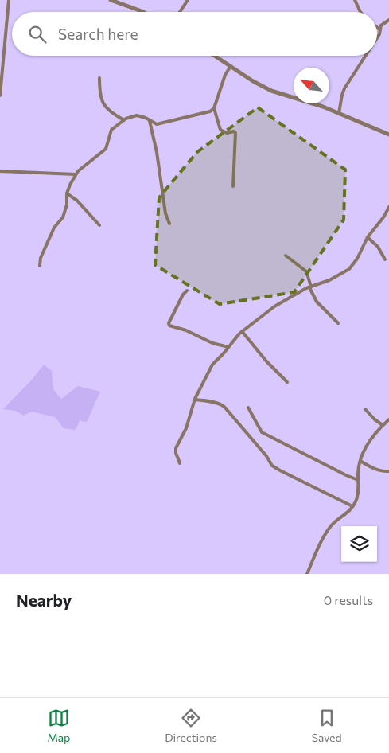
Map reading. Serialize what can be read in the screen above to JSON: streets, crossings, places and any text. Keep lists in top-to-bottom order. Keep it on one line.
{"north":"top left","page":{"search":"Search here","heading":["Nearby","0 results"],"nav":["Map","Directions","Saved"]}}
